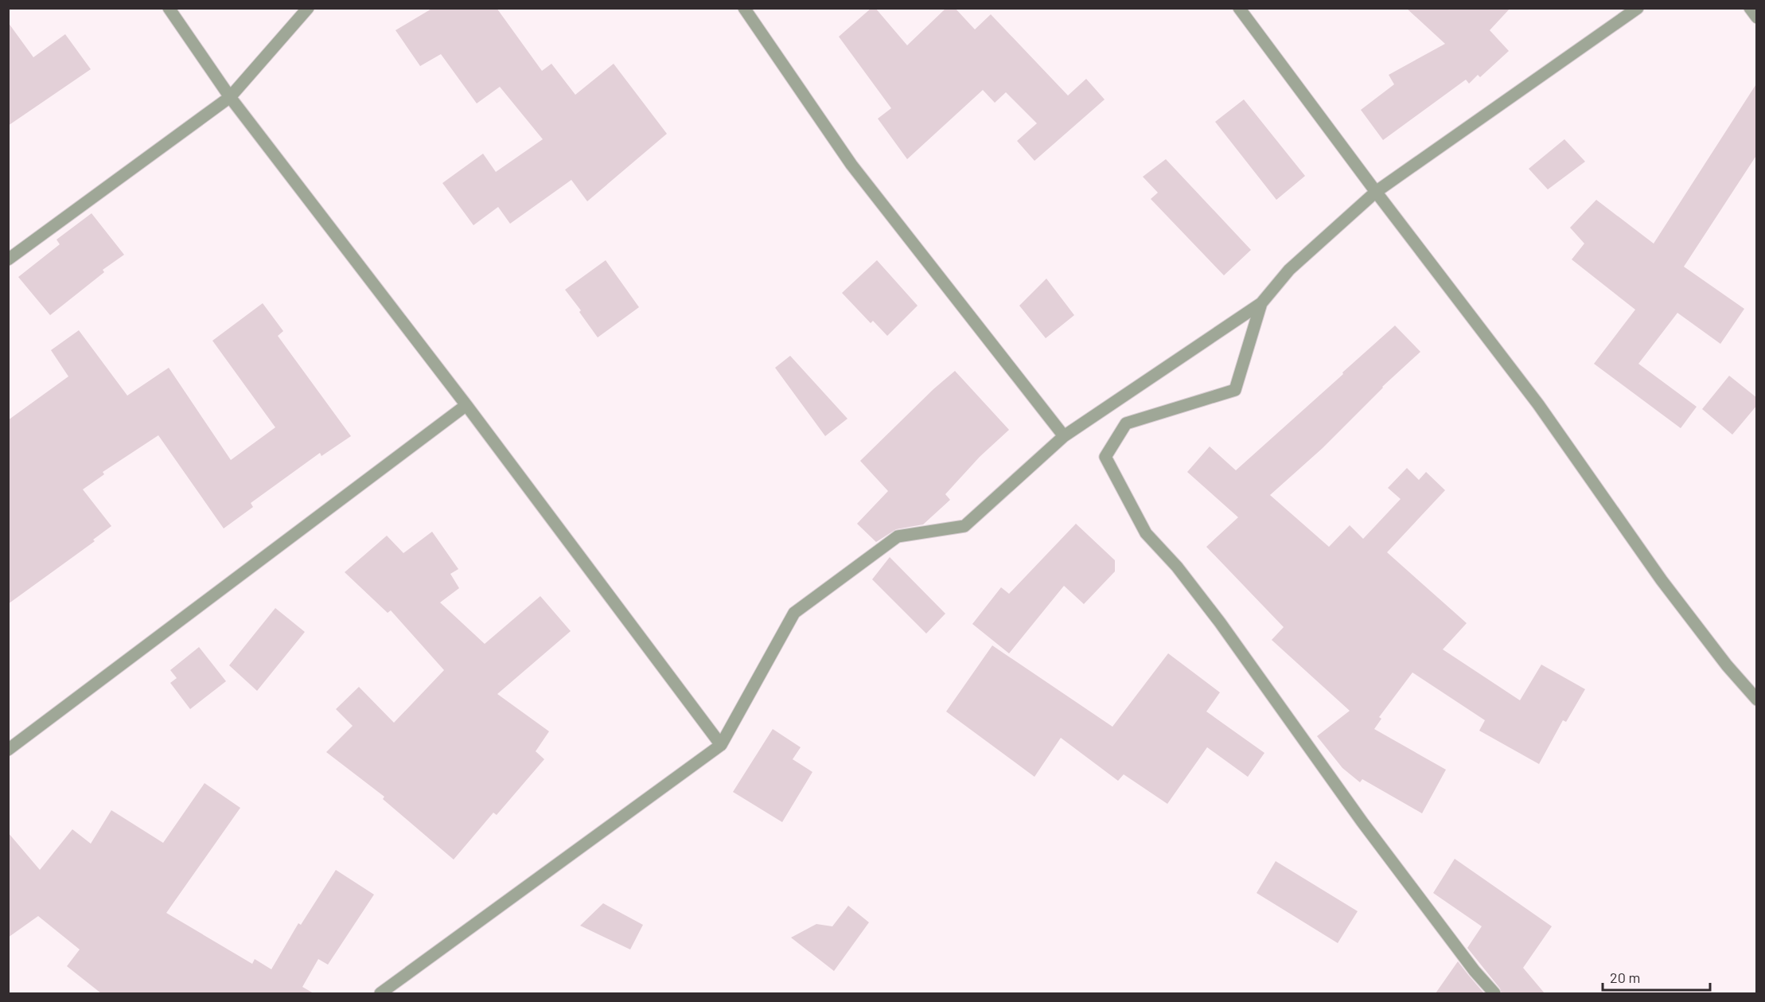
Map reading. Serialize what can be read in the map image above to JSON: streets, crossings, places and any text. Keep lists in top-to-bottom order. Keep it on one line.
{"scale_bar":"20 m"}
